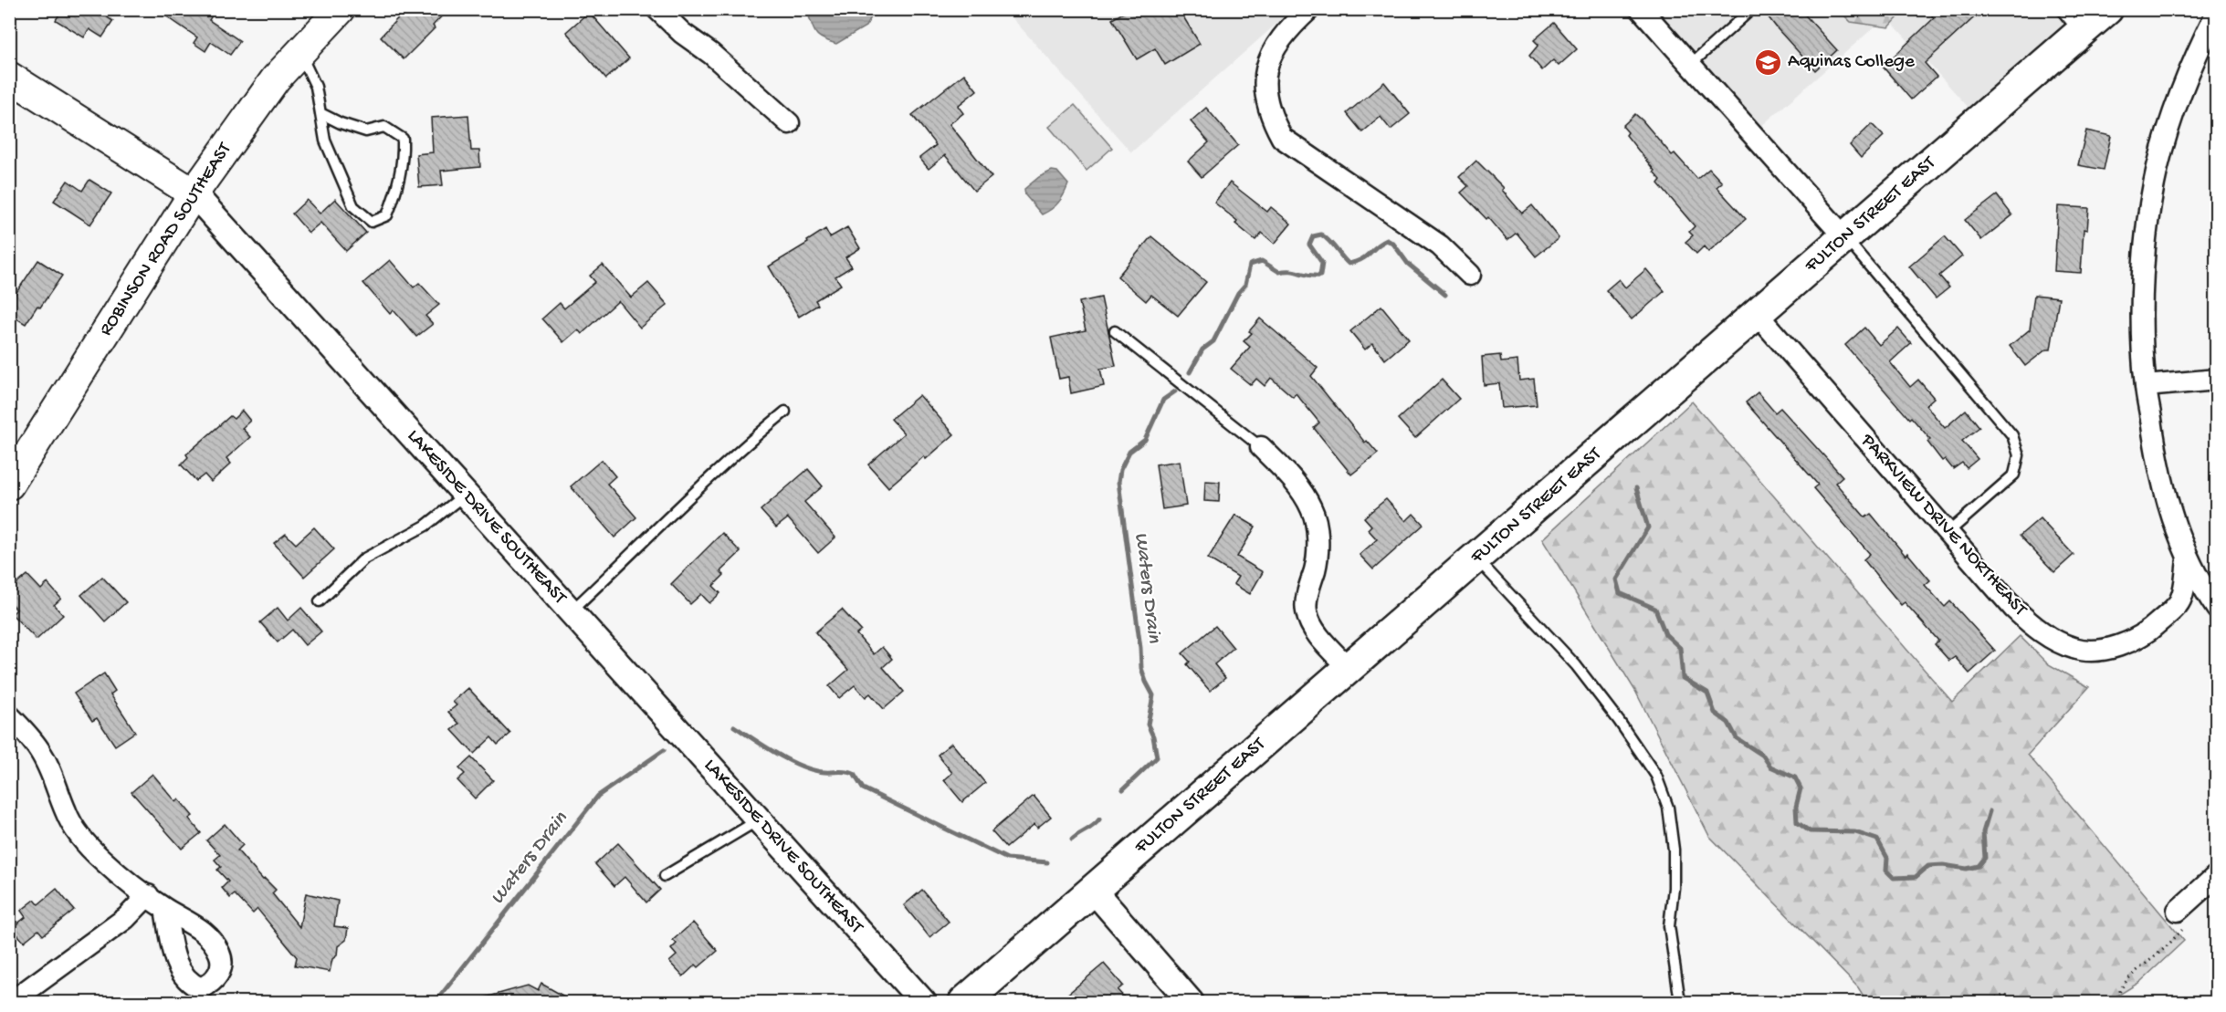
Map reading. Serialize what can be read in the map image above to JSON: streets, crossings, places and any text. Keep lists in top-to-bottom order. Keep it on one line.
{"streets":{"main road":["FULTON STREET EAST","ROBINSON ROAD SOUTHEAST","LAKESIDE DRIVE SOUTHEAST"],"street":["PARKVIEW DRIVE NORTHEAST"]},"crossings":[["FULTON STREET EAST","PARKVIEW DRIVE NORTHEAST"],["ROBINSON ROAD SOUTHEAST","LAKESIDE DRIVE SOUTHEAST"]],"water":["Waters Drain"],"places":{"school or university":["Aquinas College"]}}
